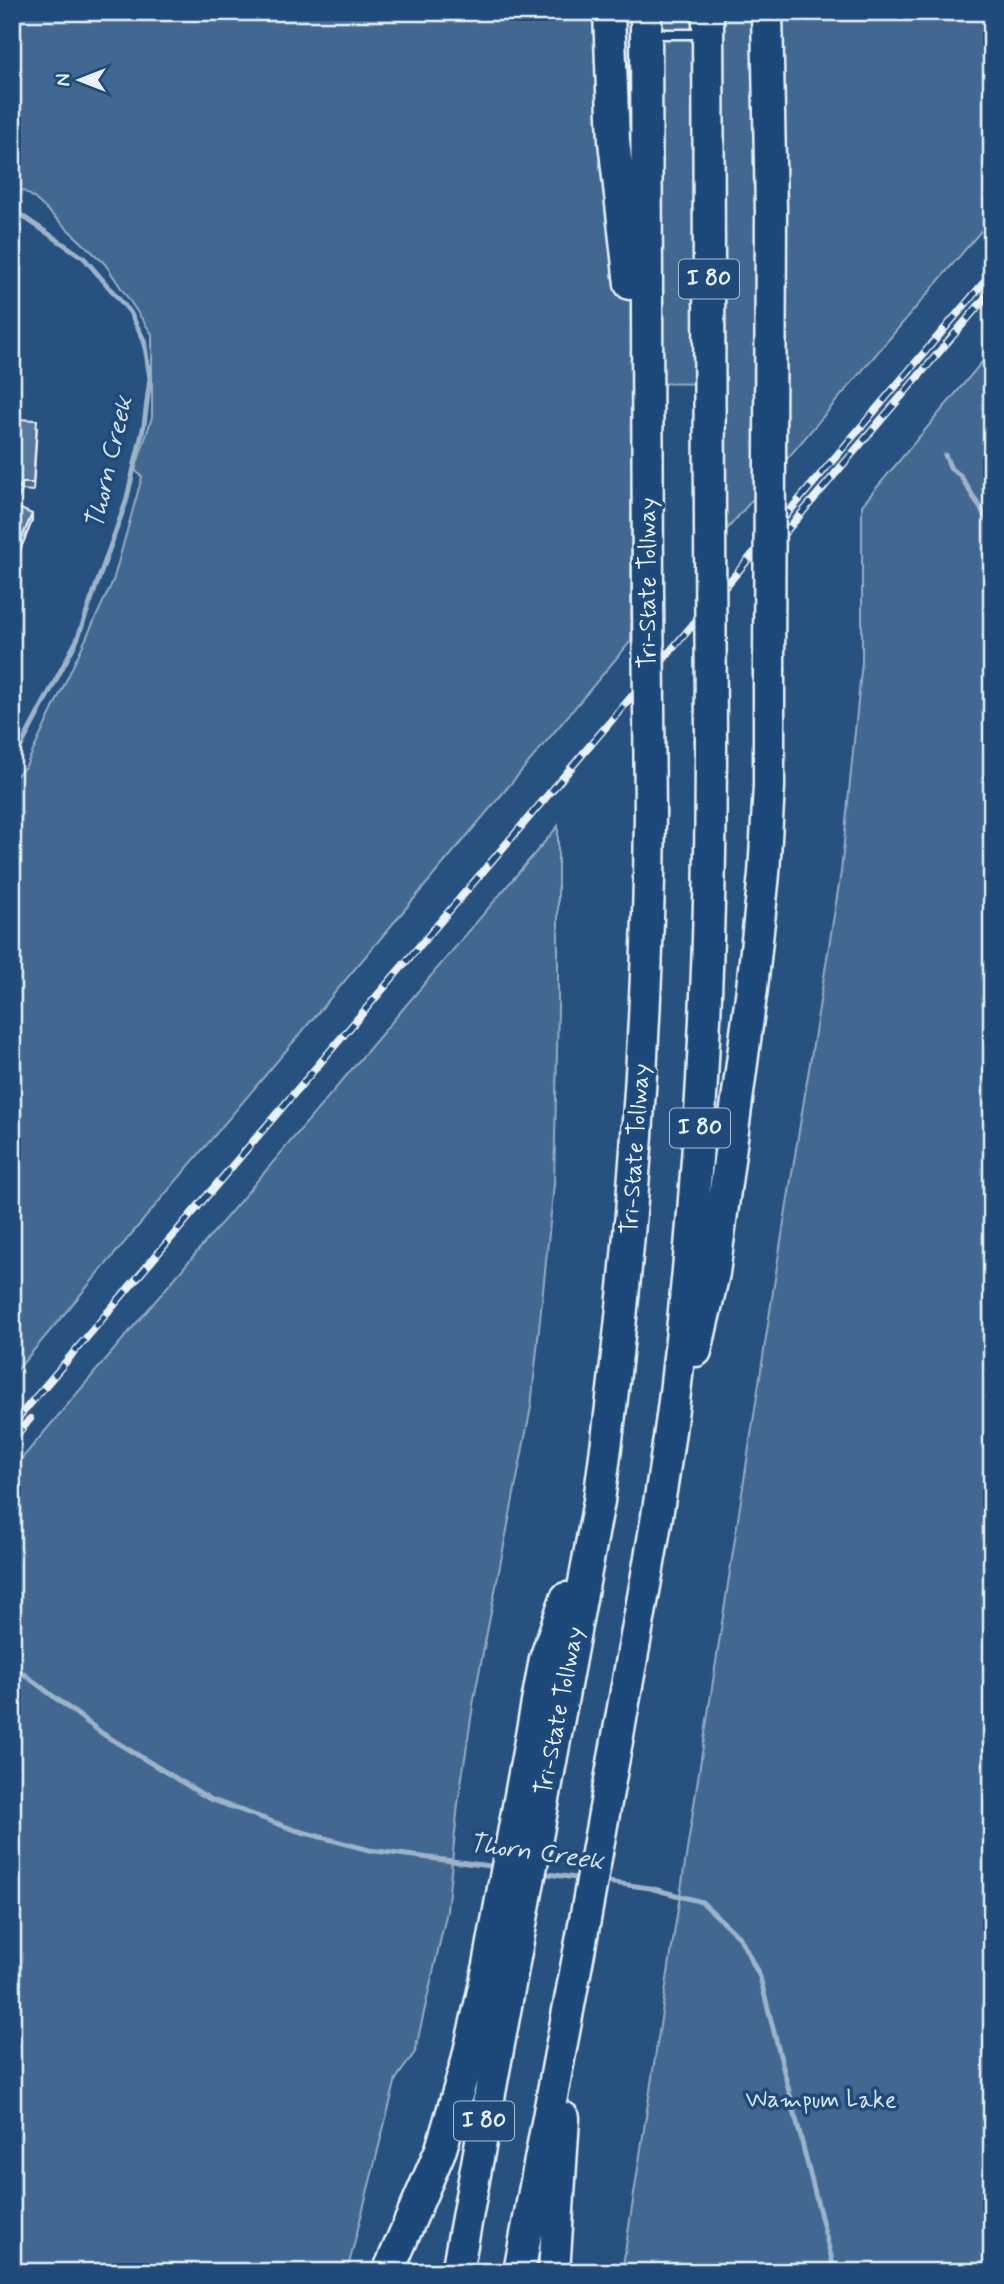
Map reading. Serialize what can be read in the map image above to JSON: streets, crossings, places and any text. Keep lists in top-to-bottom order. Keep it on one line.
{"streets":{"highway":["I 80","Tri-State Tollway"]},"crossings":[["I 80","Tri-State Tollway"]],"water":["Thorn Creek"],"parks":["Wampum Lake"],"north":"left"}
